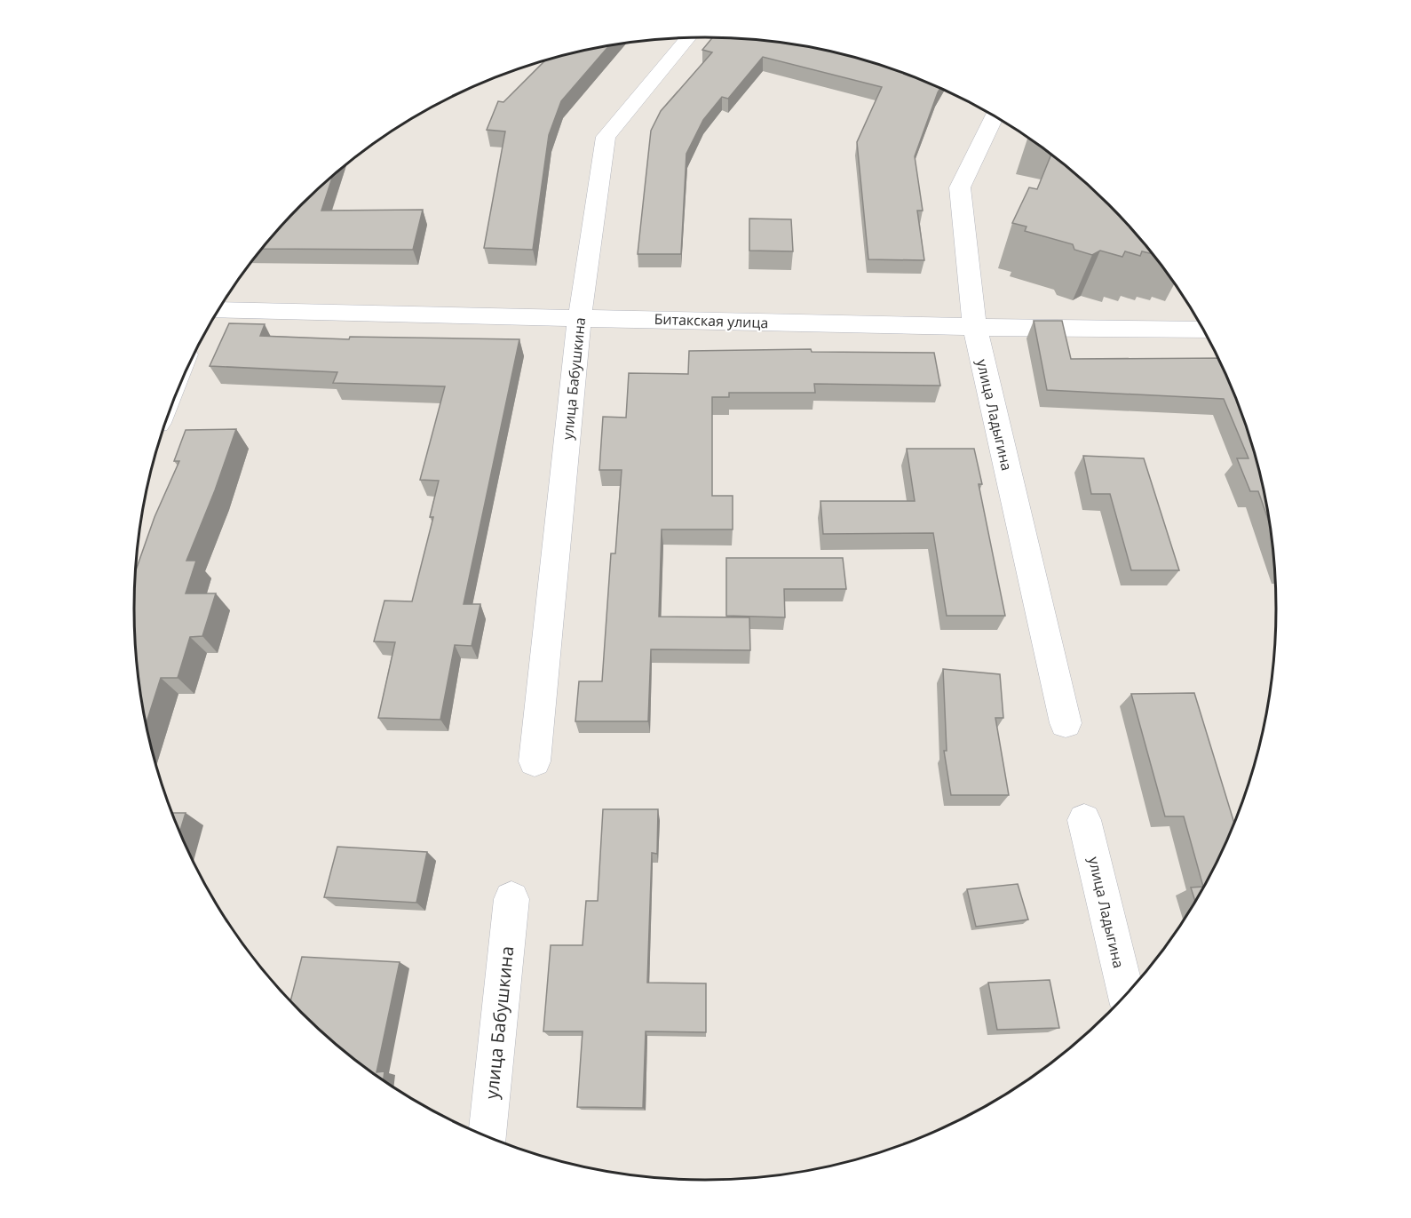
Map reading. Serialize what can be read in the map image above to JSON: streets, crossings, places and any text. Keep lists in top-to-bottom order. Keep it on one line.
{"streets":{"street":["Битакская улица","улица Бабушкина","улица Ладыгина"]},"crossings":[["Битакская улица","улица Бабушкина"],["Битакская улица","улица Ладыгина"]]}
